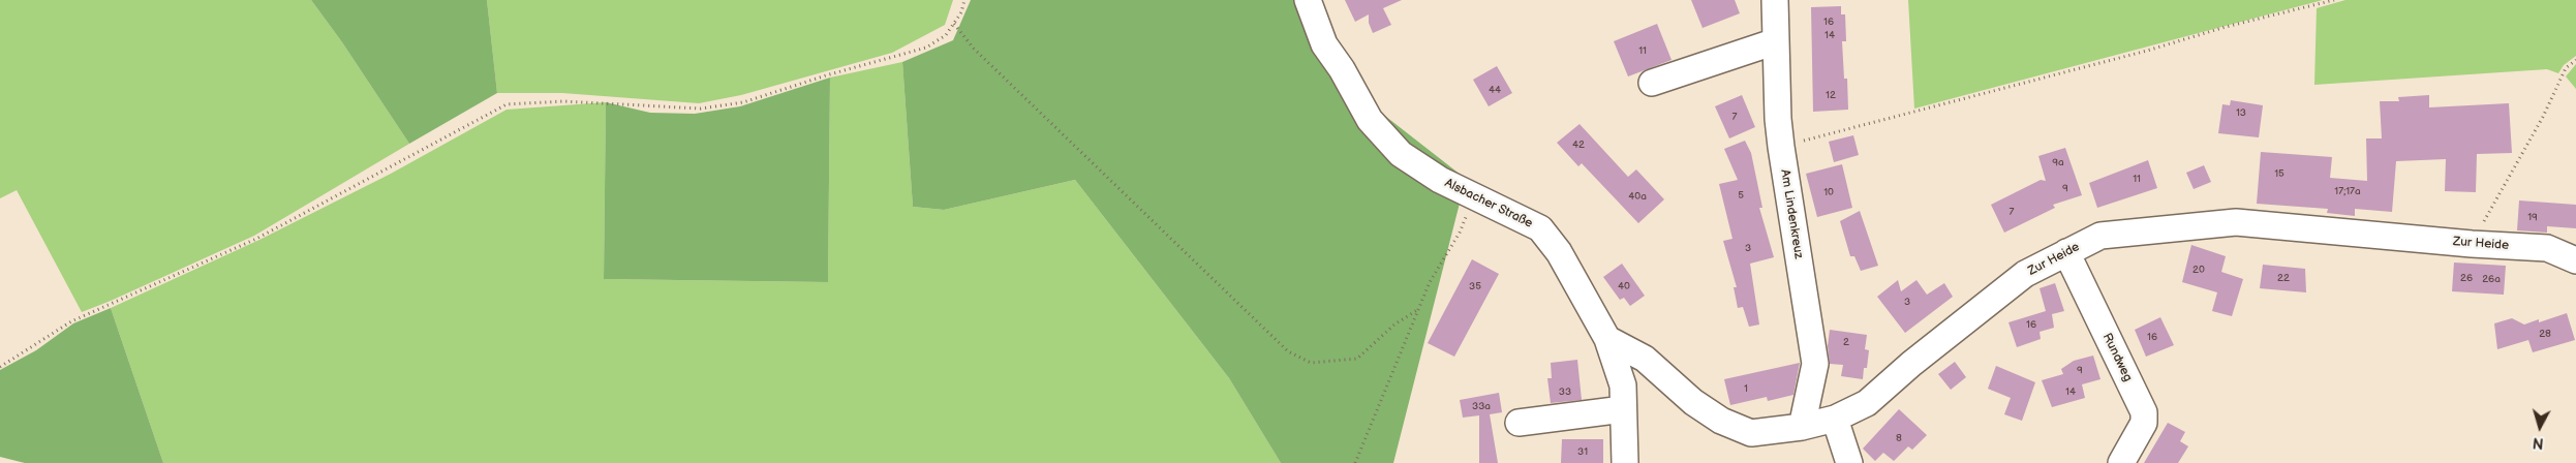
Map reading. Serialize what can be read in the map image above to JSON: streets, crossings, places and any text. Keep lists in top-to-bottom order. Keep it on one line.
{"streets":{"street":["Alsbacher Straße","Am Lindenkreuz","Zur Heide","Rundweg"]},"crossings":[["Alsbacher Straße","Zur Heide"],["Am Lindenkreuz","Zur Heide"],["Zur Heide","Rundweg"]],"house_numbers":["16","14","11","44","12","13","7","42","9a","15","11","9","17;17a","10","5","40a","7","19","3","20","22","26","26a","35","40","3","16","28","16","2","9","1","33","14","33a","8","31"],"north":"bottom"}
